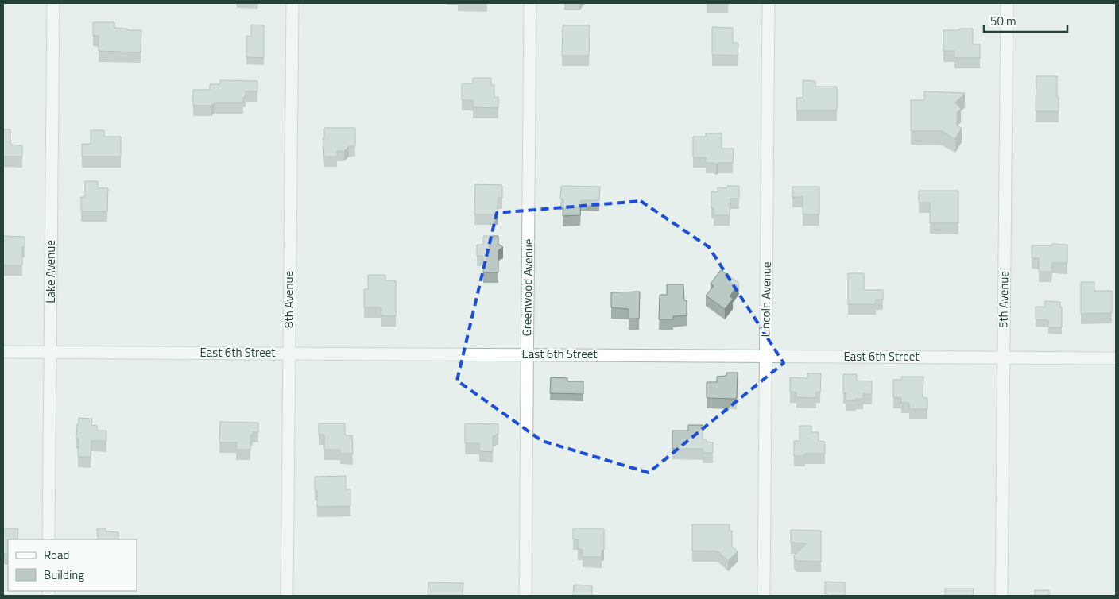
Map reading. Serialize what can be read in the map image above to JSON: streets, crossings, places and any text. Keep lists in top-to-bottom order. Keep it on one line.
{"streets":{"street":["Lake Avenue","Greenwood Avenue","8th Avenue","Lincoln Avenue","5th Avenue","East 6th Street"]},"crossings":[["Lake Avenue","East 6th Street"],["Greenwood Avenue","East 6th Street"],["8th Avenue","East 6th Street"],["Lincoln Avenue","East 6th Street"],["5th Avenue","East 6th Street"]],"legend":["Road","Building"],"scale_bar":"50 m"}
